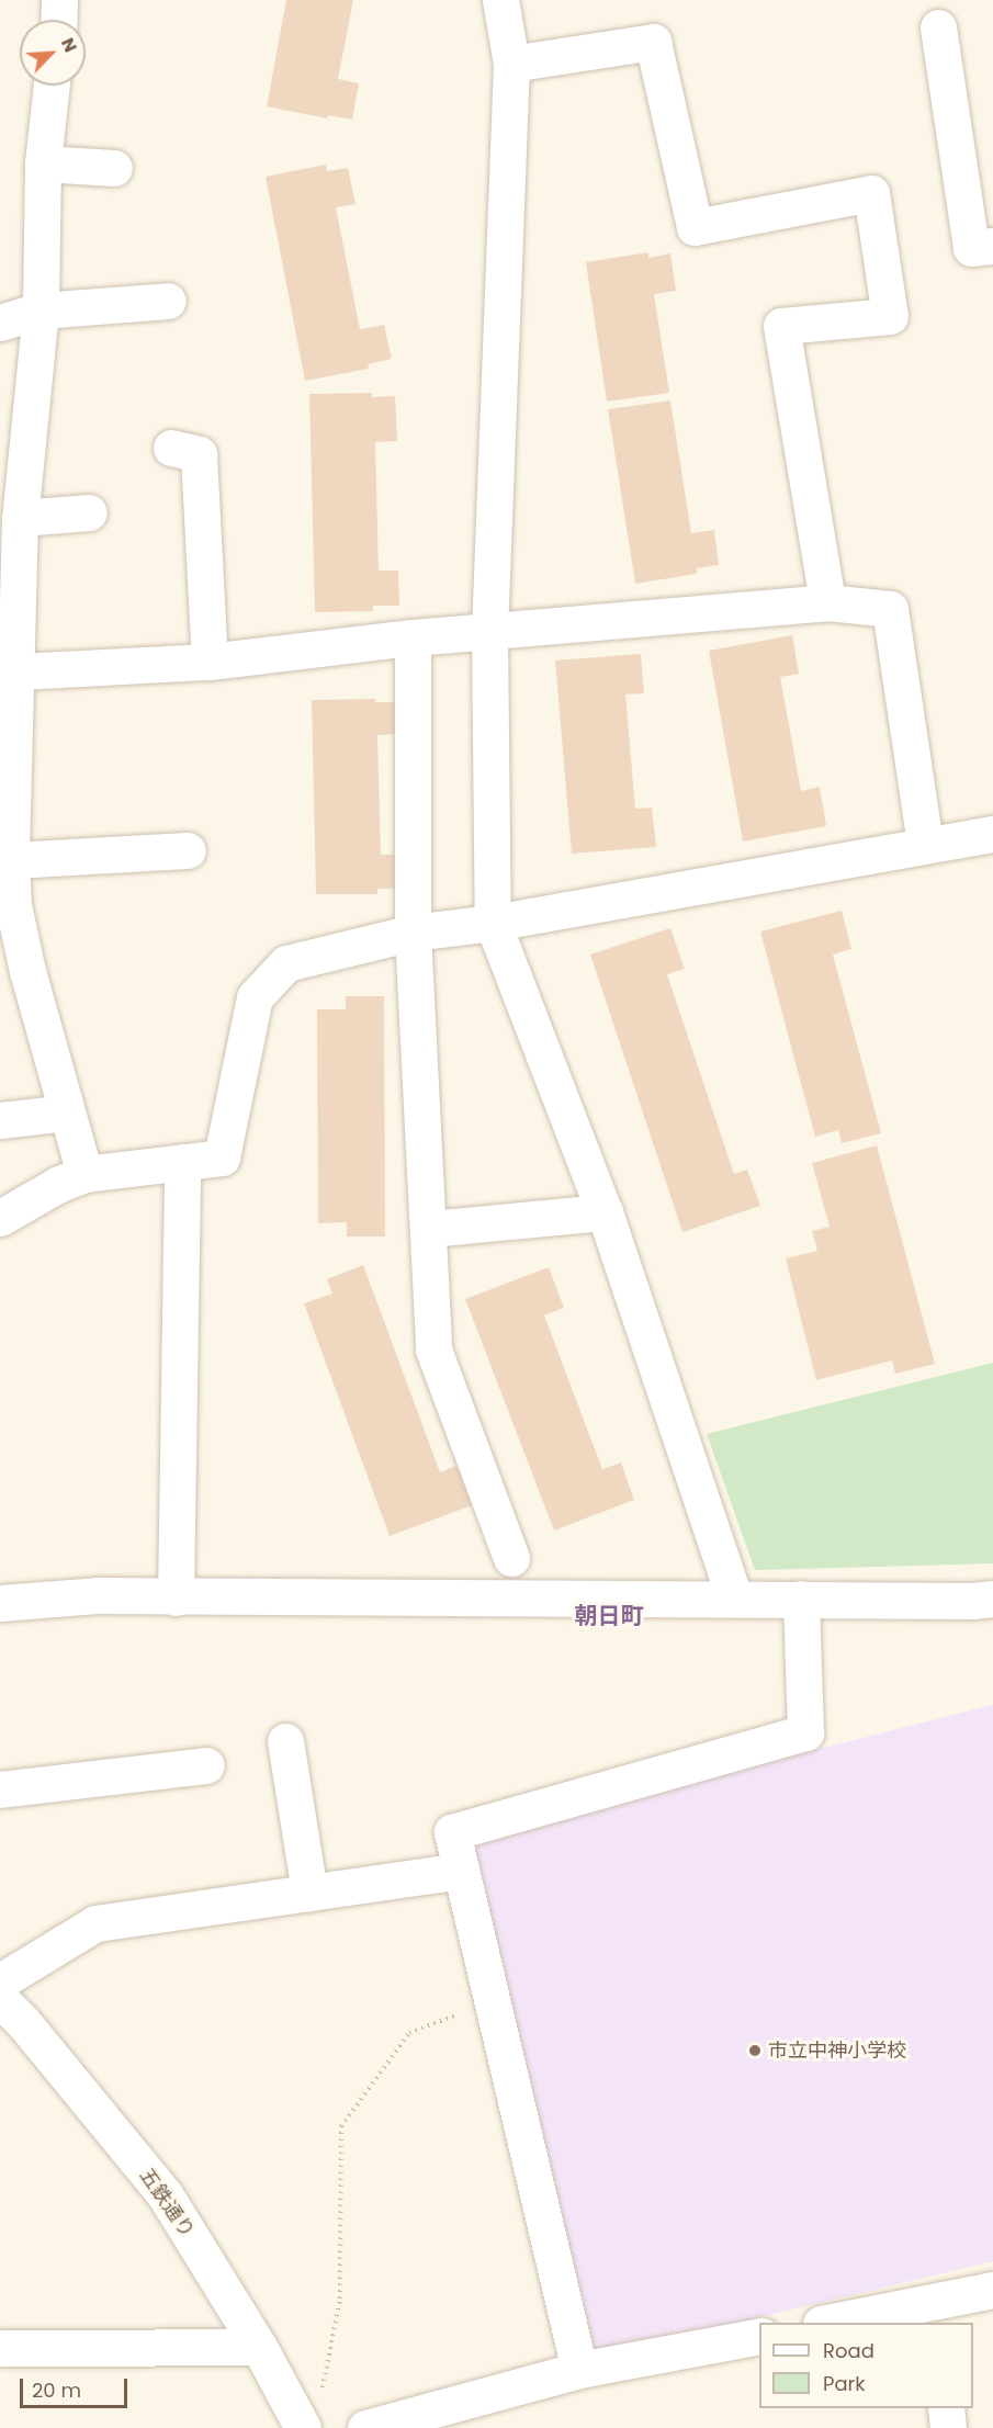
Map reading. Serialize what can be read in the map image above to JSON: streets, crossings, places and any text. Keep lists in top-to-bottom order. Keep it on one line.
{"streets":{"street":["五鉄通り"]},"districts":["朝日町"],"places":["市立中神小学校"],"legend":["Road","Park"],"scale_bar":"20 m","north":"top right"}
